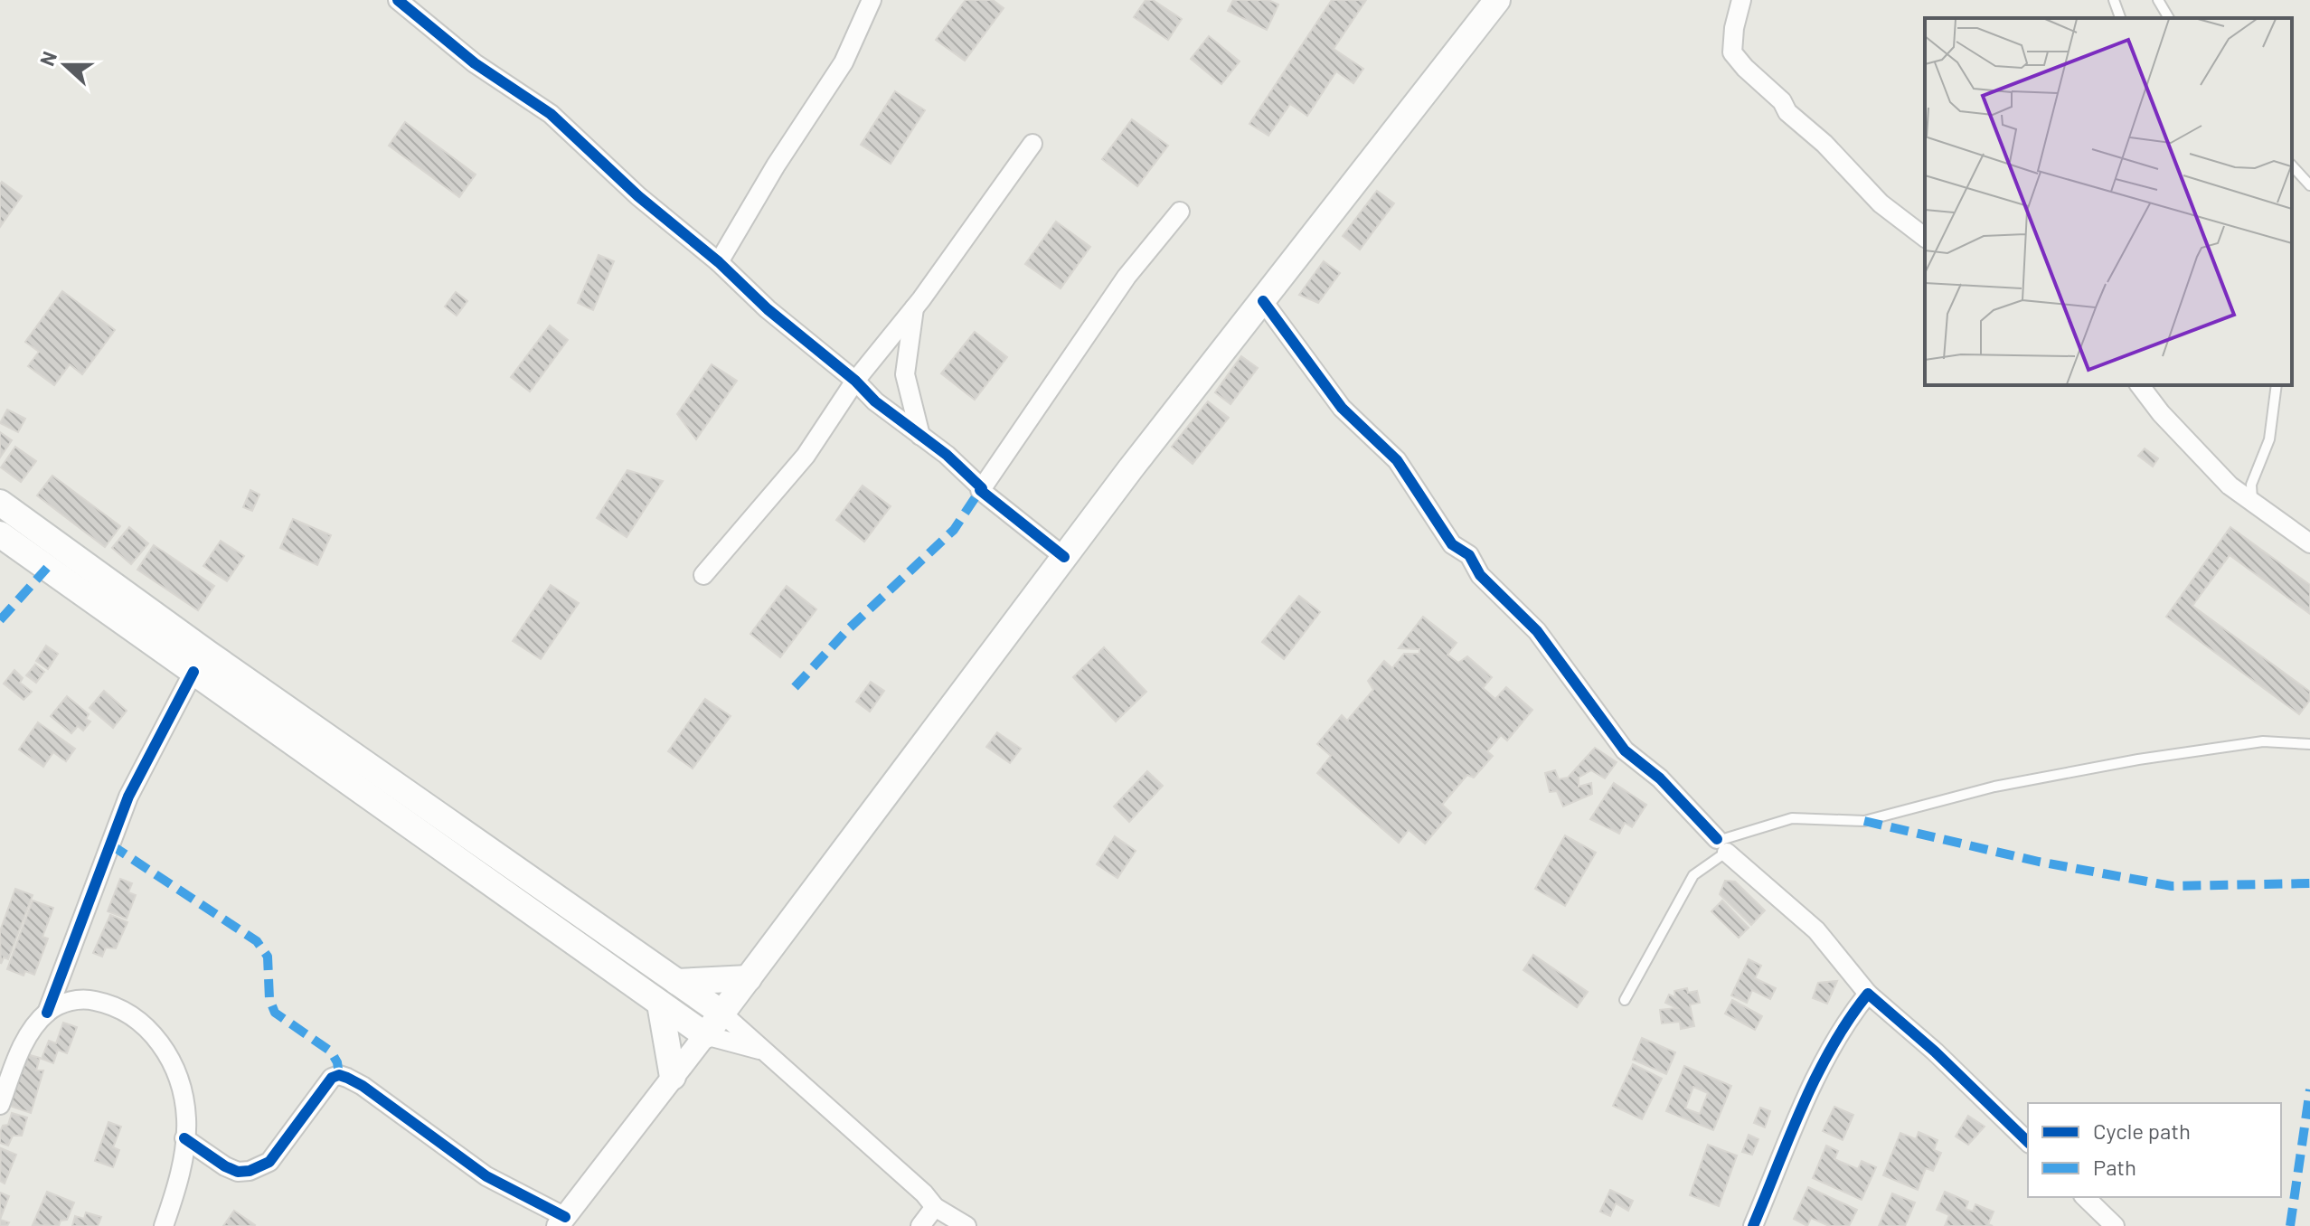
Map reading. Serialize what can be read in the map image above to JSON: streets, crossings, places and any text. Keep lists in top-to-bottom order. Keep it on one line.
{"legend":["Cycle path","Path"],"north":"left"}
